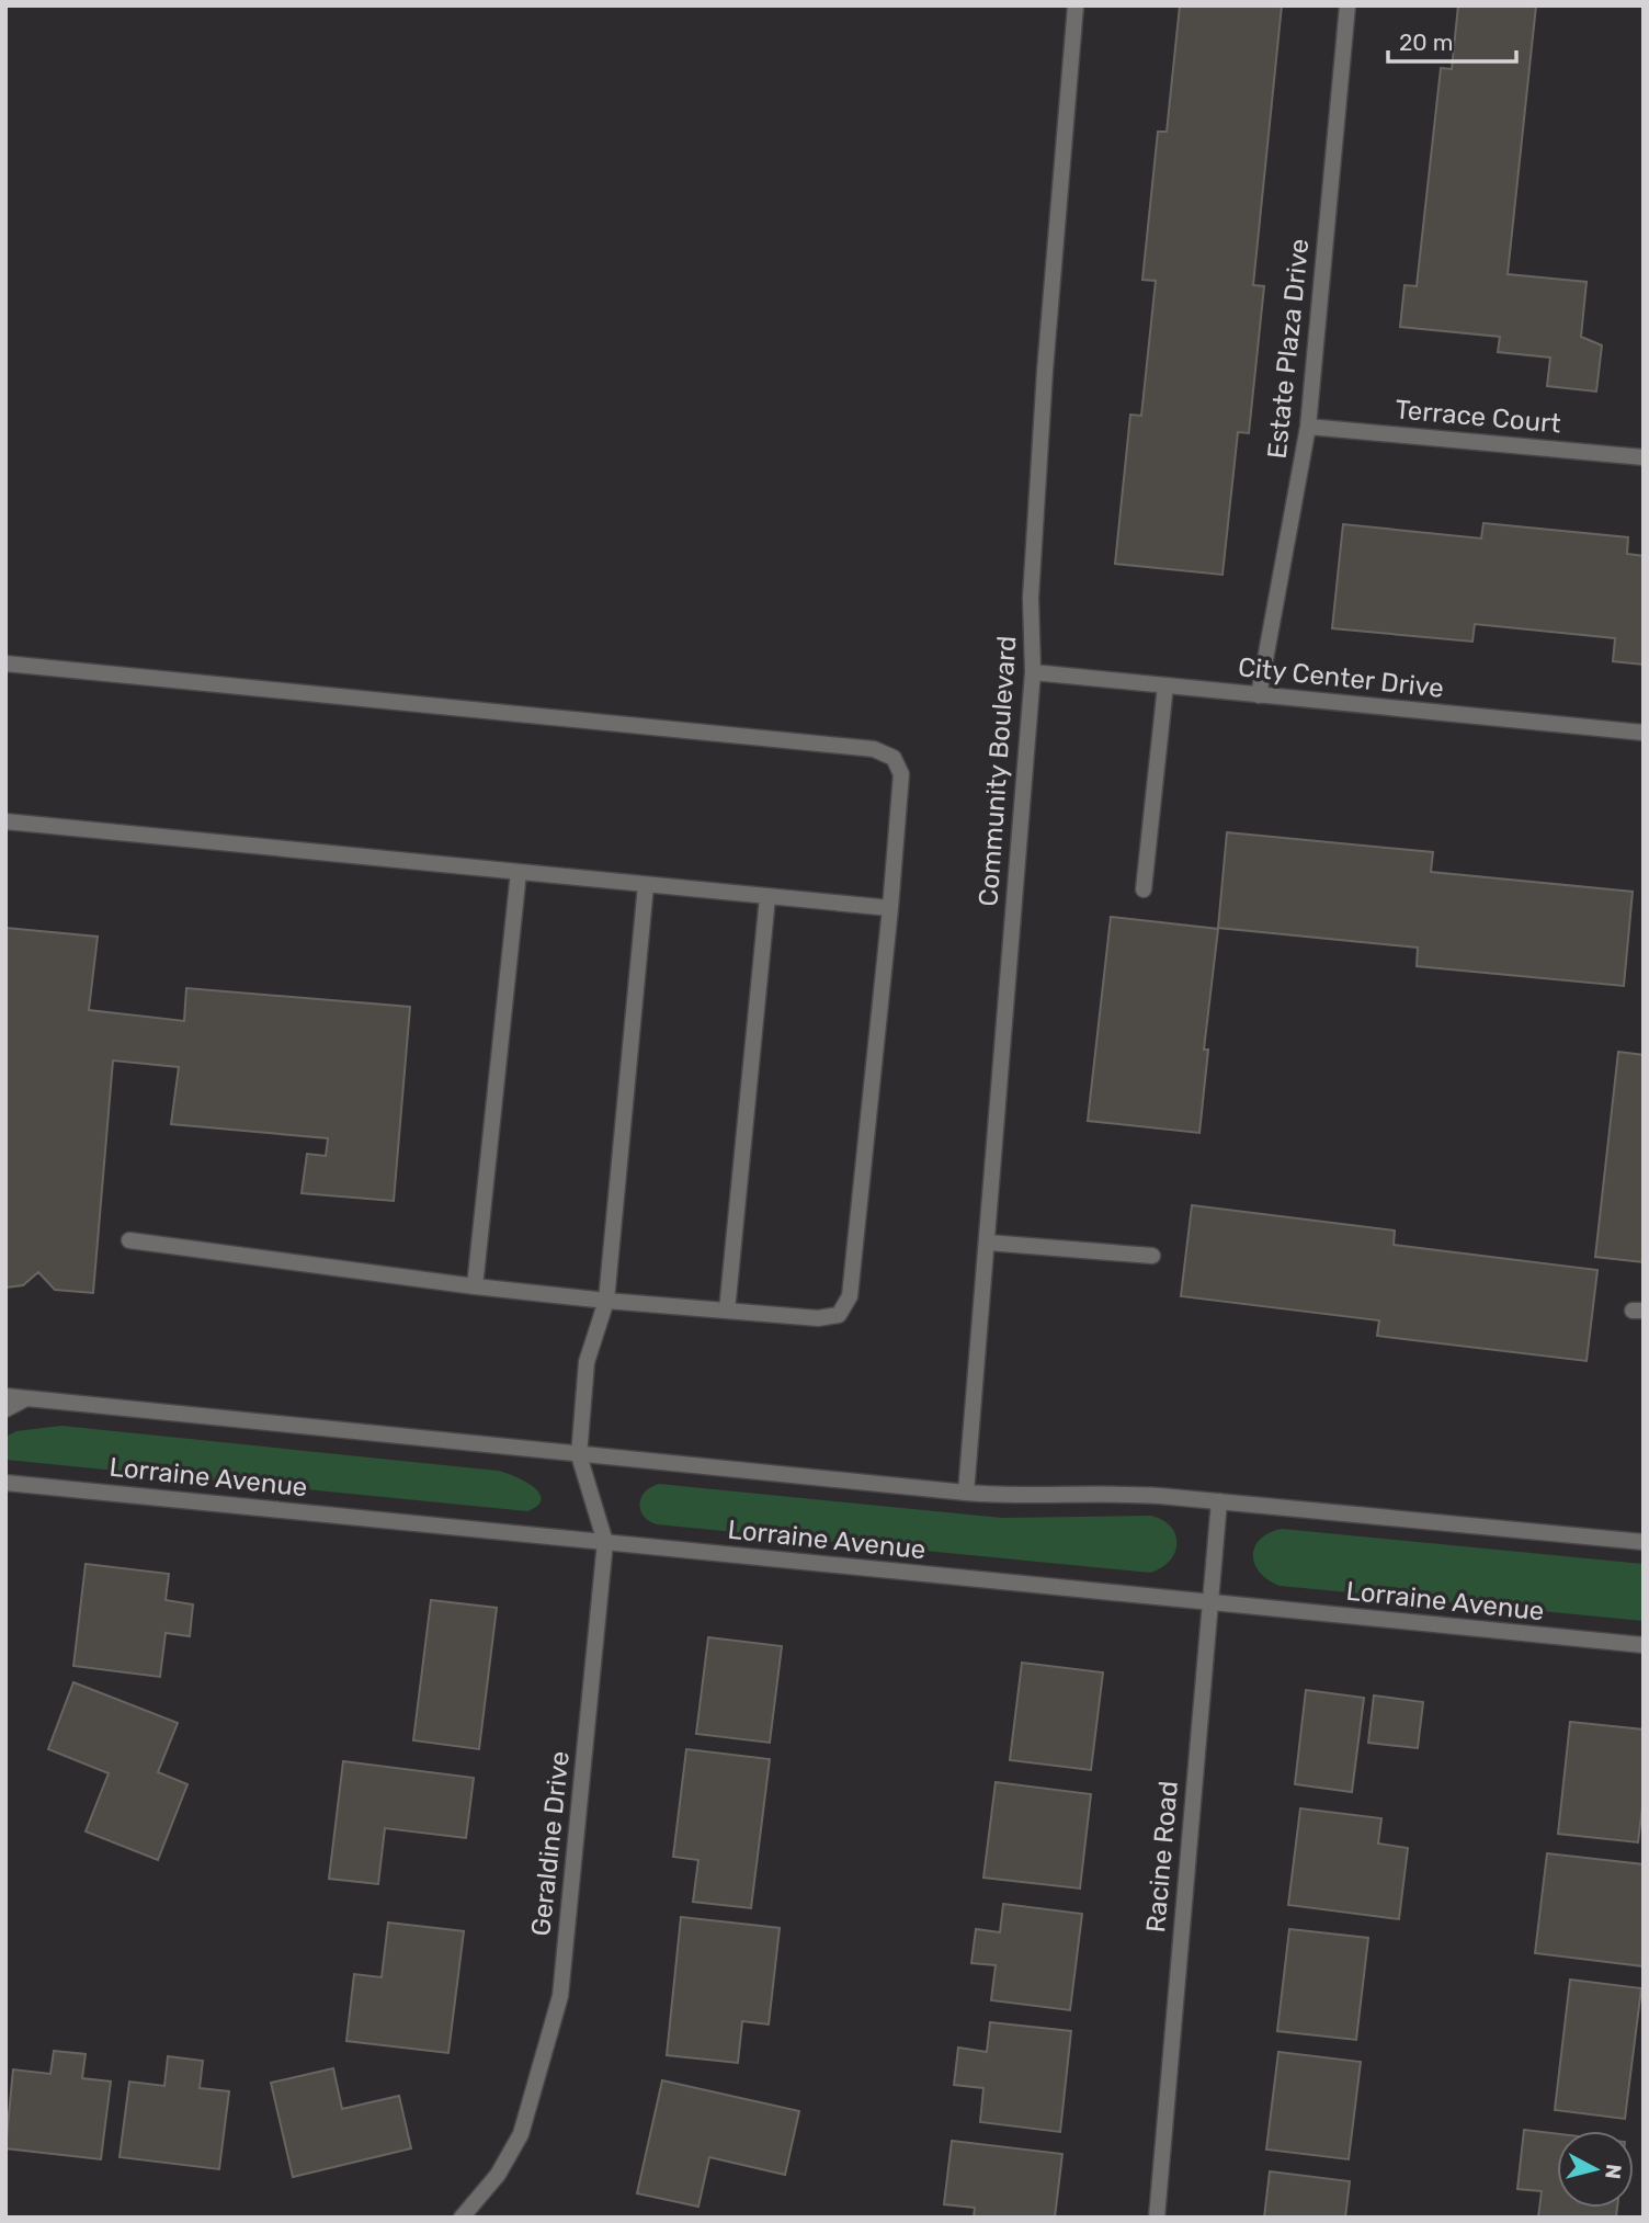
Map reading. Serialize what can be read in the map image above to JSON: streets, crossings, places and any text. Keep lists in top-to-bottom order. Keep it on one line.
{"streets":{"street":["Estate Plaza Drive","Terrace Court","City Center Drive","Community Boulevard","Lorraine Avenue","Geraldine Drive","Racine Road"]},"crossings":[["Estate Plaza Drive","Terrace Court"],["Estate Plaza Drive","City Center Drive"],["City Center Drive","Community Boulevard"],["Lorraine Avenue","Geraldine Drive"],["Lorraine Avenue","Racine Road"]],"scale_bar":"20 m","north":"right"}
